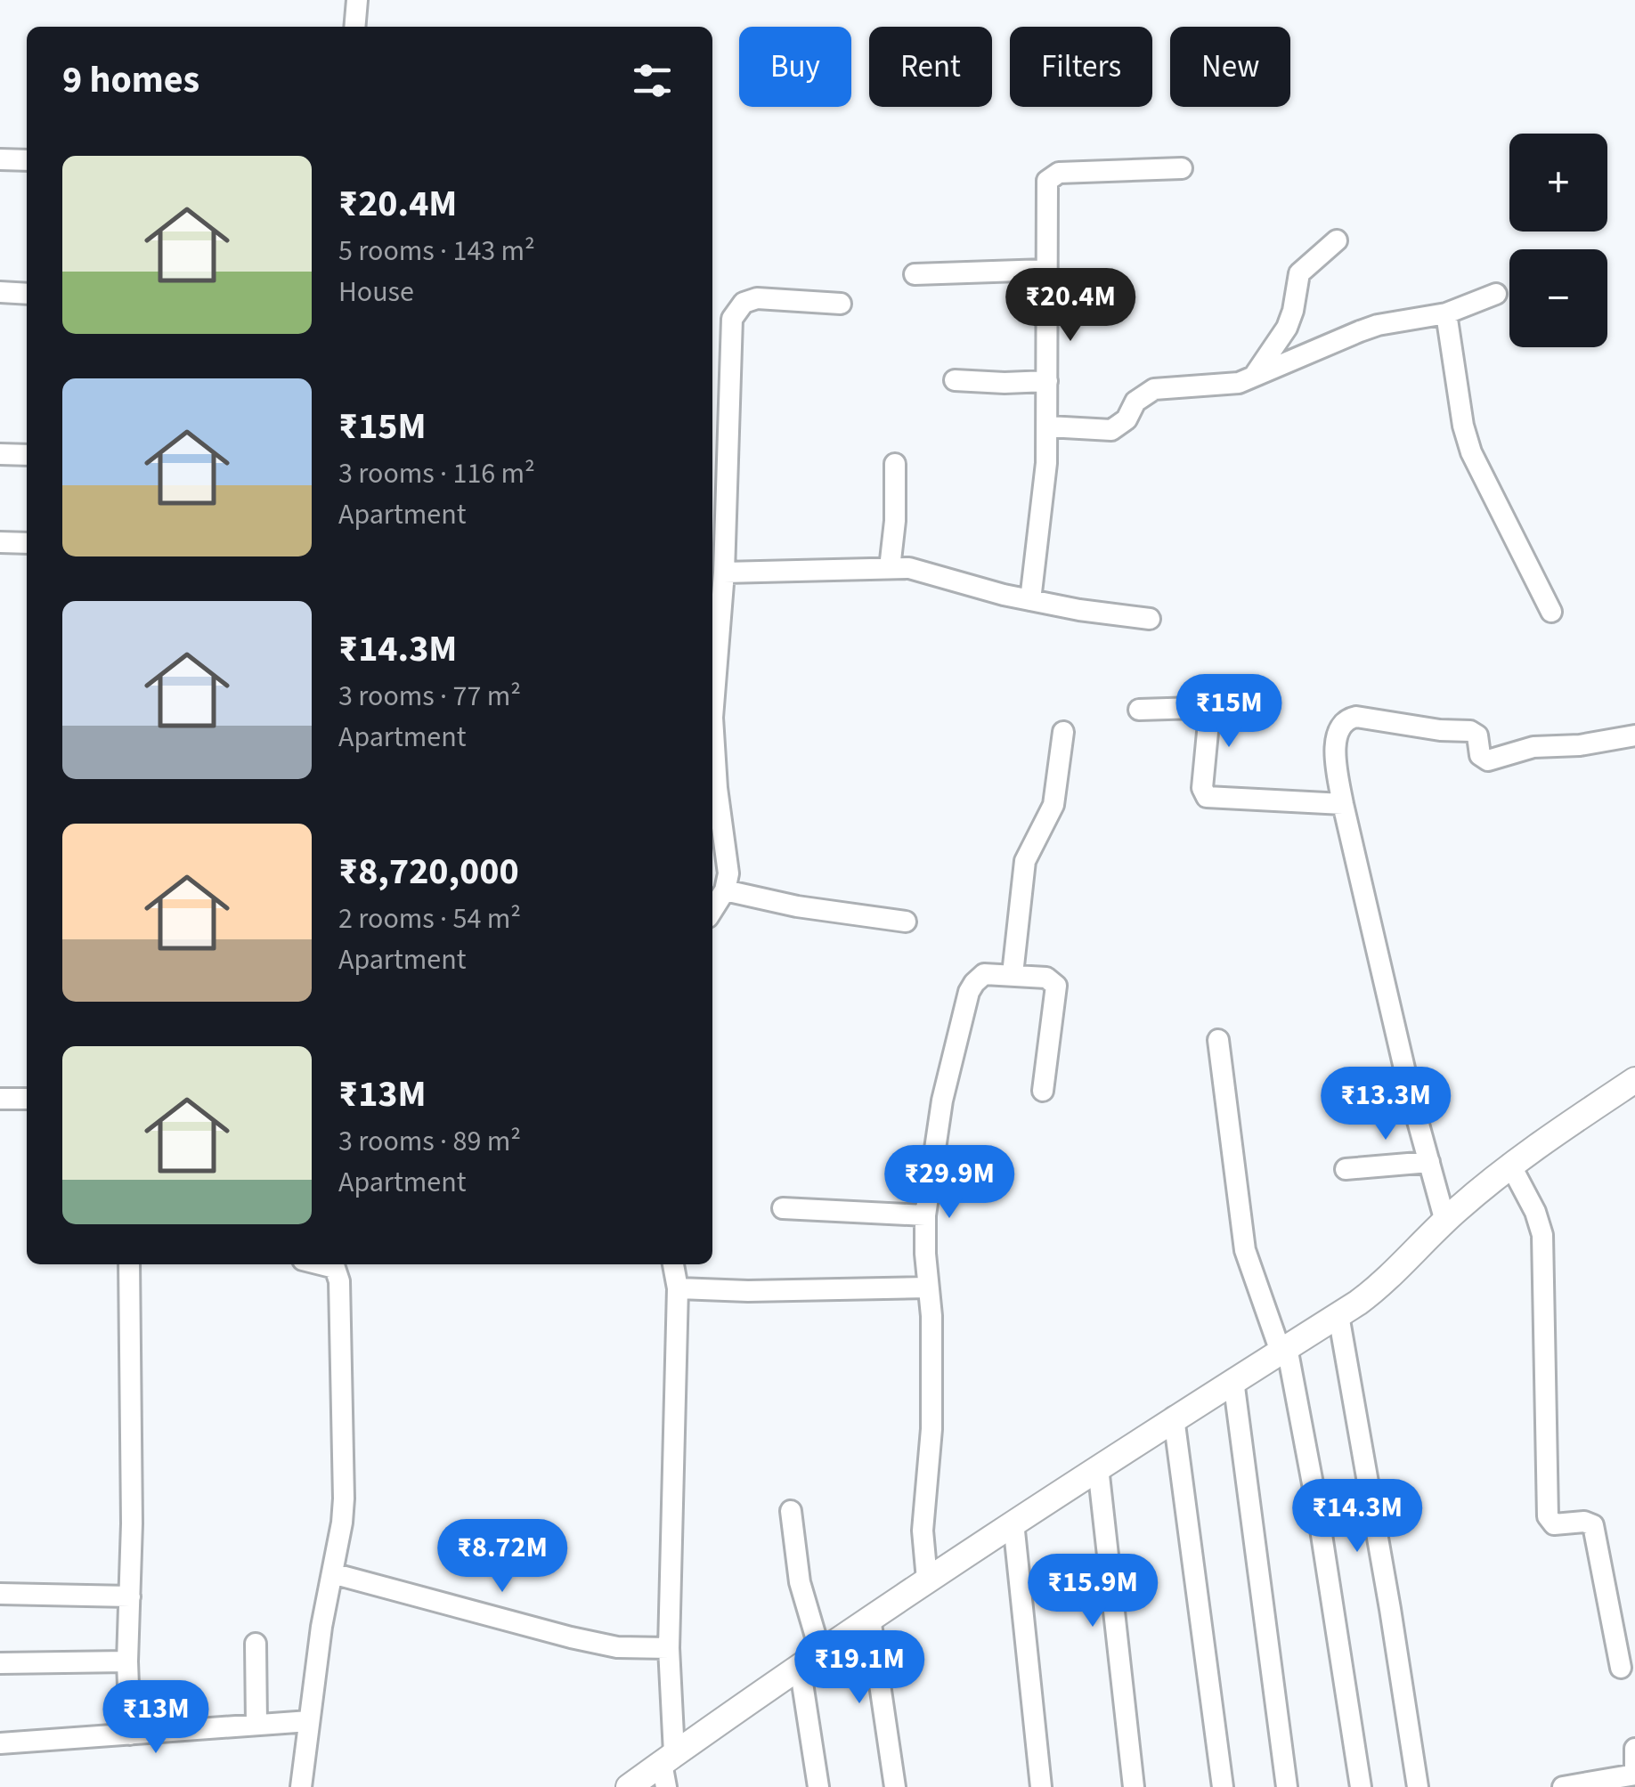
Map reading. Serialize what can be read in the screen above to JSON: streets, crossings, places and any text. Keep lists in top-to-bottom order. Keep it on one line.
{"page":{"chip":["Buy","Rent","Filters","New"],"heading":"9 homes","map_buttons":["+","−"],"list":[{"name":"₹20.4M","note":"5 rooms · 143 m² · House"},{"name":"₹15M","note":"3 rooms · 116 m² · Apartment"},{"name":"₹14.3M","note":"3 rooms · 77 m² · Apartment"},{"name":"₹8,720,000","note":"2 rooms · 54 m² · Apartment"},{"name":"₹13M","note":"3 rooms · 89 m² · Apartment"}],"price":["₹20.4M","₹15M","₹13.3M","₹29.9M","₹14.3M","₹8.72M","₹15.9M","₹19.1M","₹13M"]}}
